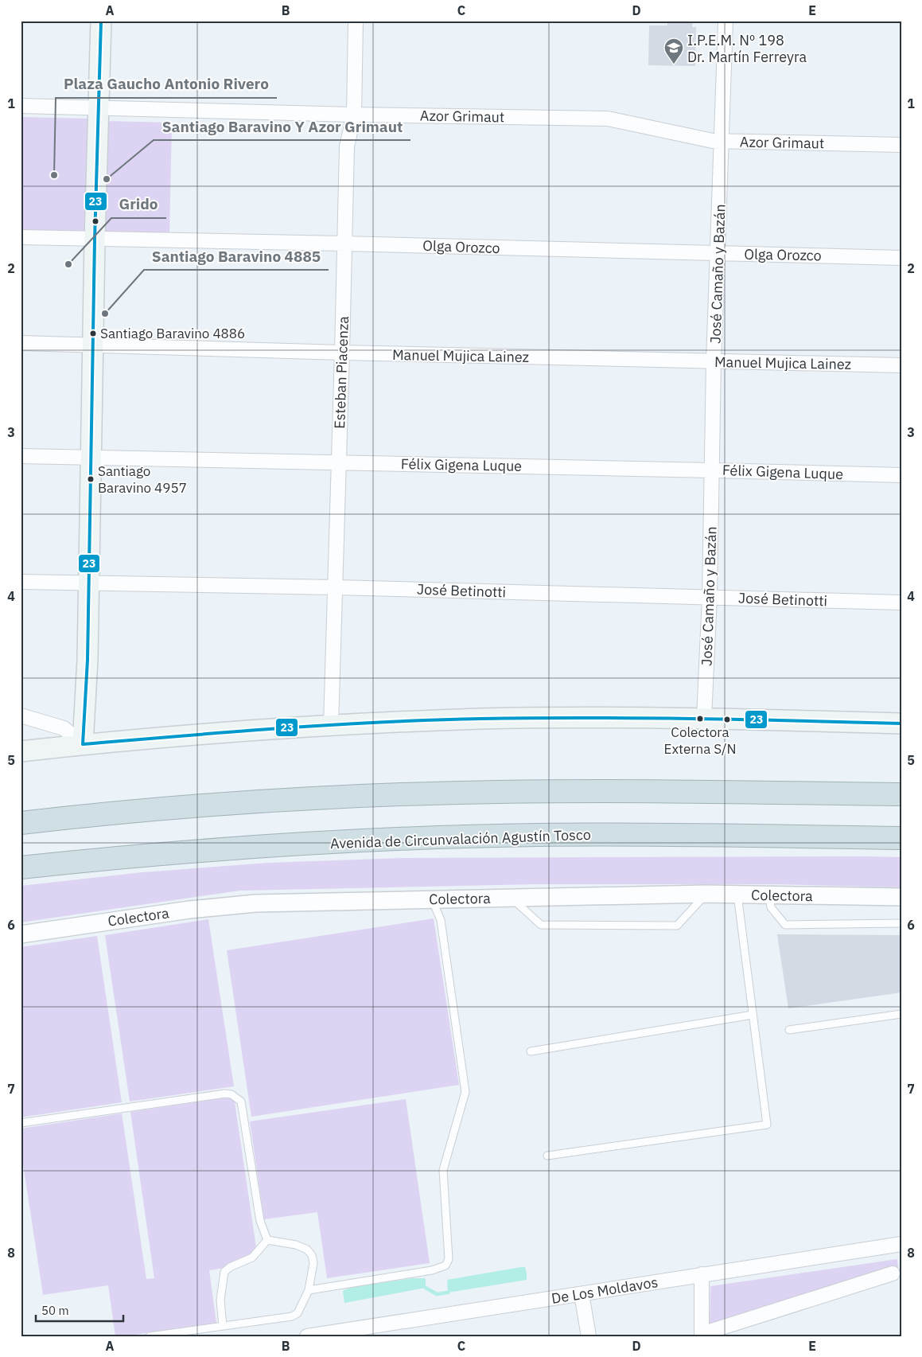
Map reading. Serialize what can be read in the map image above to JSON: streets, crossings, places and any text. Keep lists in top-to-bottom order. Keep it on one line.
{"streets":{"highway":["Avenida de Circunvalación Agustín Tosco"],"street":["Azor Grimaut","Olga Orozco","José Camaño y Bazán","Manuel Mujica Lainez","Esteban Piacenza","Félix Gigena Luque","José Betinotti","Colectora","De Los Moldavos"]},"crossings":[["Azor Grimaut","José Camaño y Bazán"],["Azor Grimaut","Esteban Piacenza"],["Olga Orozco","José Camaño y Bazán"],["Olga Orozco","Esteban Piacenza"],["José Camaño y Bazán","Manuel Mujica Lainez"],["José Camaño y Bazán","Félix Gigena Luque"],["José Camaño y Bazán","José Betinotti"],["Manuel Mujica Lainez","Esteban Piacenza"],["Esteban Piacenza","Félix Gigena Luque"],["Esteban Piacenza","José Betinotti"]],"places":{"school or university":["I.P.E.M. Nº 198 Dr. Martín Ferreyra"],"other":["Plaza Gaucho Antonio Rivero","Santiago Baravino Y Azor Grimaut","Grido","Santiago Baravino 4885","Santiago Baravino 4886","Santiago Baravino 4957","Colectora Externa S/N"]},"lines":["transit line 23"],"scale_bar":"50 m","grid":{"columns":["A","B","C","D","E"],"rows":["1","2","3","4","5","6","7","8"]}}
